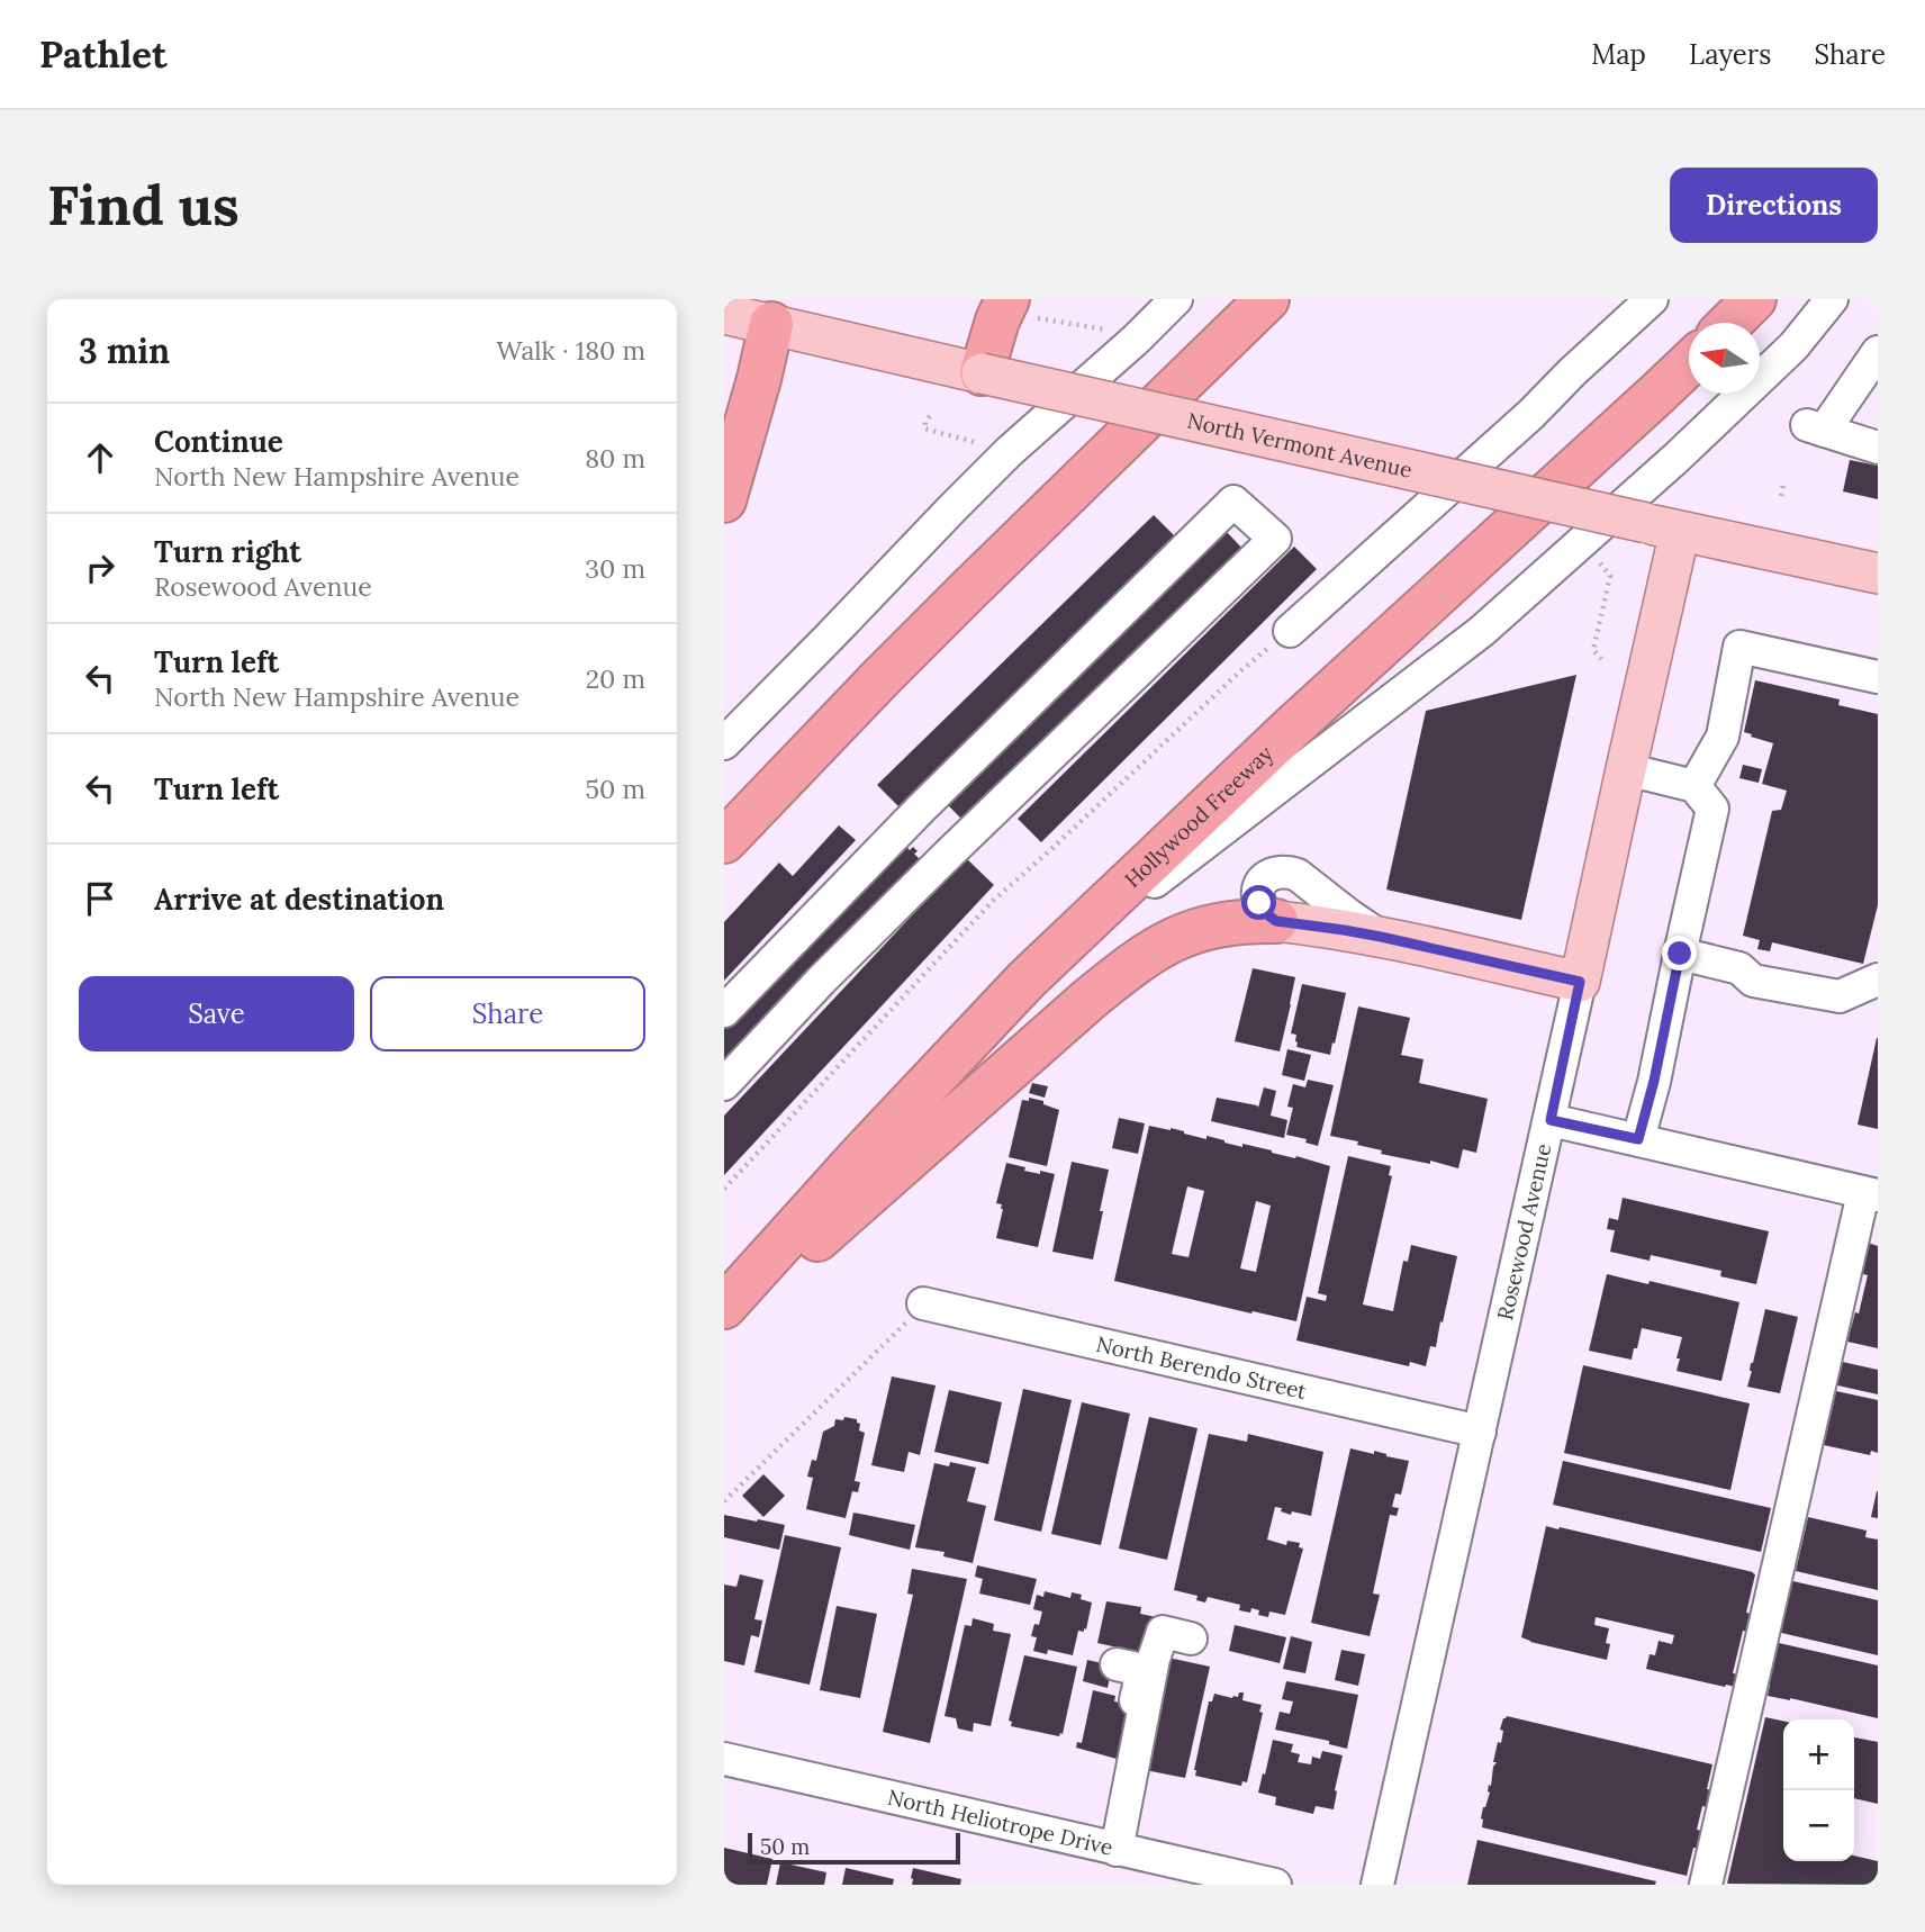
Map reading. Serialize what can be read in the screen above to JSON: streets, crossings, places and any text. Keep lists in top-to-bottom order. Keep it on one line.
{"streets":{"highway":["Hollywood Freeway"],"main road":["North Vermont Avenue","Rosewood Avenue"],"street":["North Berendo Street","North Heliotrope Drive"]},"crossings":[["North Vermont Avenue","Rosewood Avenue"],["Rosewood Avenue","North Berendo Street"]],"scale_bar":"50 m","north":"left","page":{"header":"Pathlet","nav":["Map","Layers","Share"],"buttons":["Directions",["Save","Share"]],"title":"Find us","heading":["3 min","Walk · 180 m"],"list":[["Continue","North New Hampshire Avenue","80 m"],["Turn right","Rosewood Avenue","30 m"],["Turn left","North New Hampshire Avenue","20 m"],["Turn left","50 m"],"Arrive at destination"],"map_buttons":["+","−"],"scale":"50 m"}}
